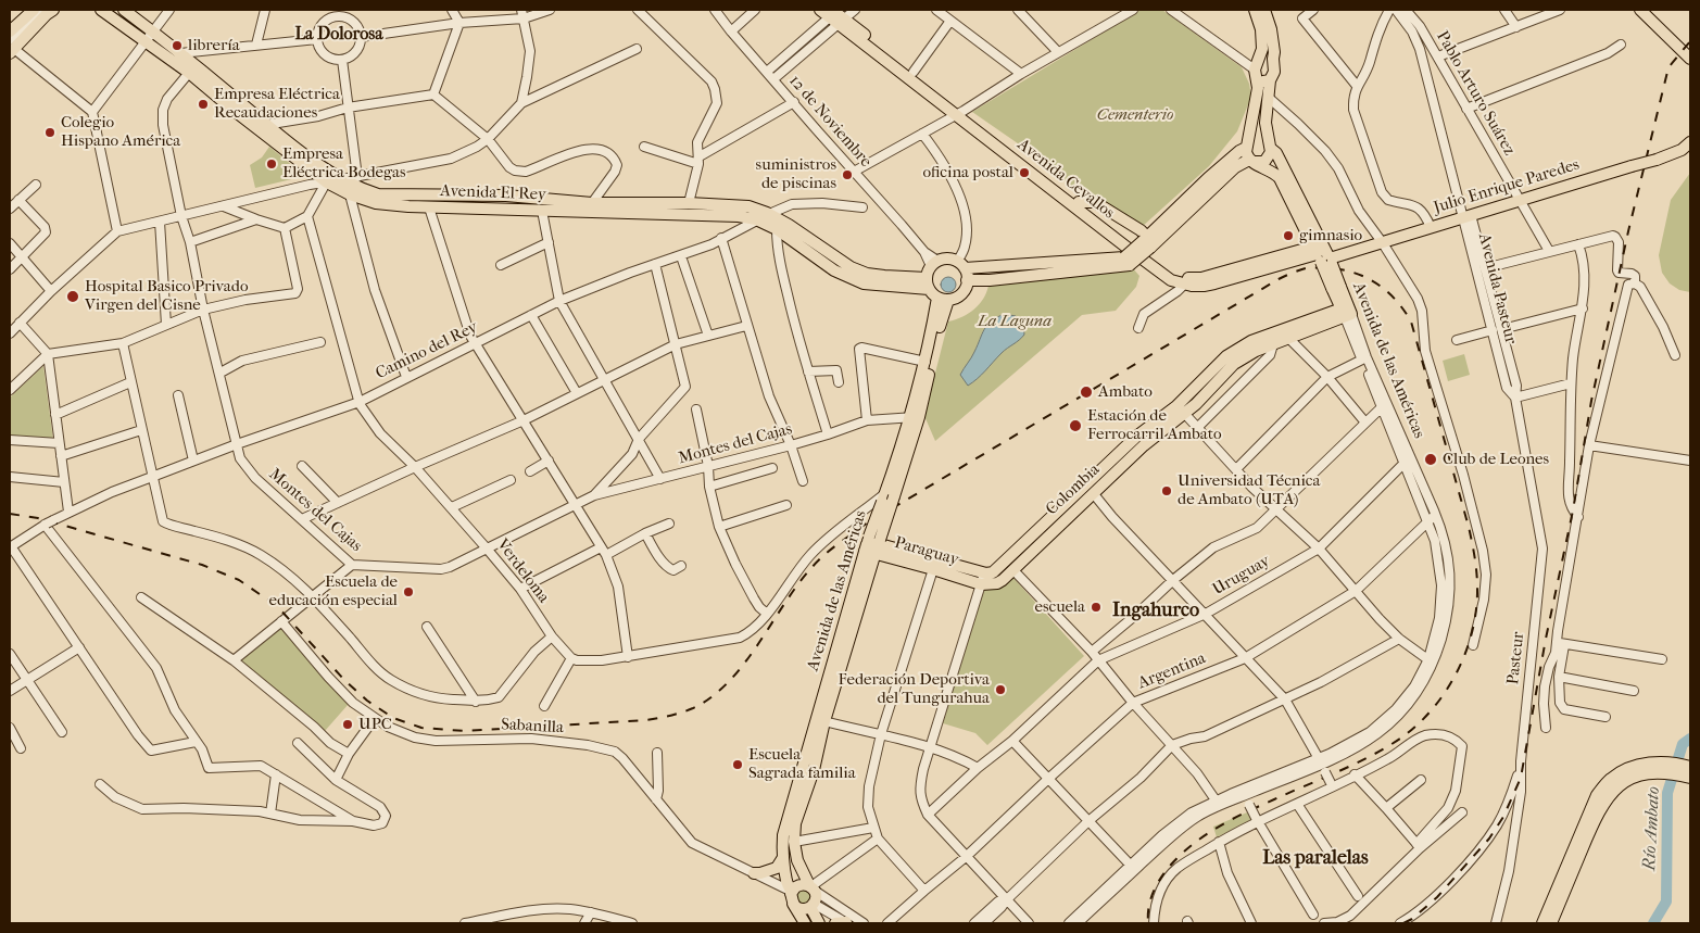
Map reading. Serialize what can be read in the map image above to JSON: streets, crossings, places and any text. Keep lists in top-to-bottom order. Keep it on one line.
{"streets":{"main road":["Avenida Cevallos","Julio Enrique Paredes","Avenida El Rey","Avenida de las Américas","Colombia","Paraguay"],"street":["Pablo Arturo Suárez","12 de Noviembre","Avenida Pasteur","Camino del Rey","Montes del Cajas","Verdeloma","Uruguay","Pasteur","Argentina","Sabanilla"]},"crossings":[["Pablo Arturo Suárez","Julio Enrique Paredes"],["12 de Noviembre","Avenida El Rey"],["12 de Noviembre","Avenida de las Américas"],["Avenida Cevallos","Julio Enrique Paredes"],["Avenida Cevallos","Avenida de las Américas"],["Julio Enrique Paredes","Avenida Pasteur"],["Julio Enrique Paredes","Avenida de las Américas"],["Avenida El Rey","Camino del Rey"],["Avenida El Rey","Avenida de las Américas"],["Avenida El Rey","Montes del Cajas"],["Avenida Pasteur","Pasteur"],["Camino del Rey","Montes del Cajas"],["Camino del Rey","Verdeloma"],["Avenida de las Américas","Montes del Cajas"],["Avenida de las Américas","Colombia"],["Avenida de las Américas","Paraguay"],["Avenida de las Américas","Uruguay"],["Avenida de las Américas","Argentina"],["Avenida de las Américas","Sabanilla"],["Montes del Cajas","Verdeloma"],["Colombia","Paraguay"]],"districts":["La Dolorosa","Ingahurco","Las paralelas"],"water":["Río Ambato"],"parks":["Cementerio","La Laguna"],"places":["librería","Empresa Eléctrica Recaudaciones","Colegio Hispano América","Empresa Eléctrica Bodegas","oficina postal","suministros de piscinas","gimnasio","Hospital Basico Privado Virgen del Cisne","Ambato","Estación de Ferrocarril Ambato","Club de Leones","Universidad Técnica de Ambato (UTA)","Escuela de educación especial","escuela","Federación Deportiva del Tungurahua","UPC","Escuela Sagrada familia"]}
